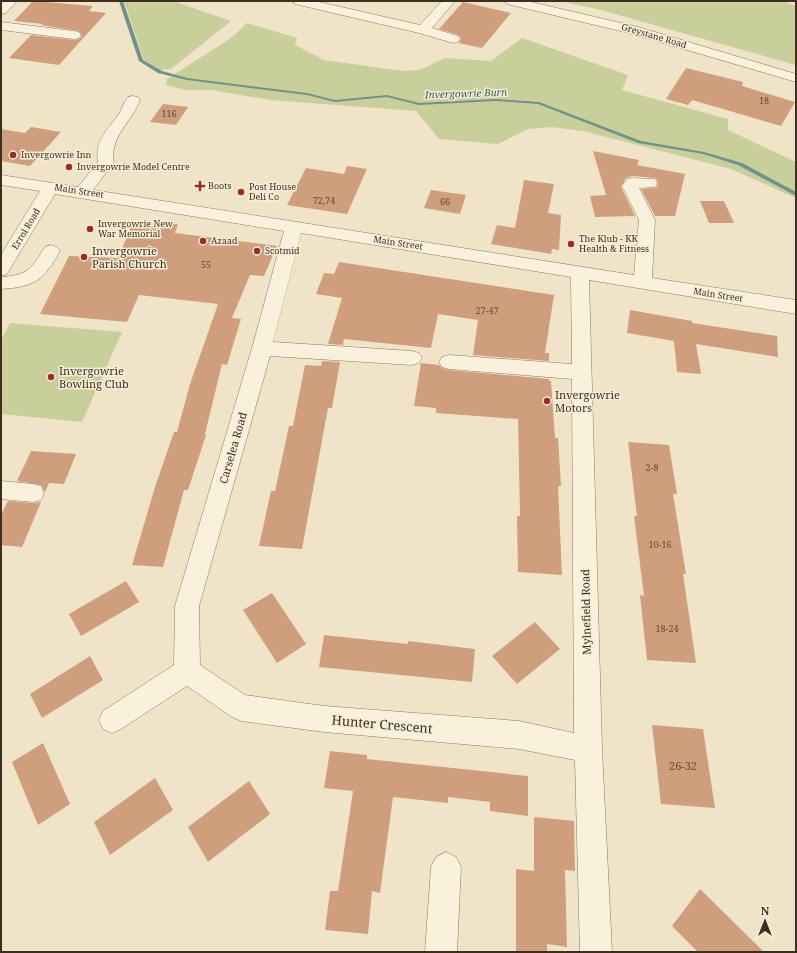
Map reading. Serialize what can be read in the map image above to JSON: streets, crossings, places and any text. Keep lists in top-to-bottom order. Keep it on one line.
{"streets":{"street":["Greystane Road","Main Street","Errol Road","Carselea Road","Mylnefield Road","Hunter Crescent"]},"crossings":[["Main Street","Errol Road"],["Main Street","Carselea Road"],["Main Street","Mylnefield Road"],["Carselea Road","Hunter Crescent"],["Mylnefield Road","Hunter Crescent"]],"water":["Invergowrie Burn"],"places":{"other":["Invergowrie Inn","Invergowrie Model Centre","Post House Deli Co","Invergowrie New War Memorial","Azaad","The Klub - KK Health & Fitness","Scotmid","Invergowrie Parish Church","Invergowrie Bowling Club","Invergowrie Motors"],"health":["Boots"]},"house_numbers":["18","116","72,74","66","55","27-47","2-8","10-16","18-24","26-32"],"north":"top"}
